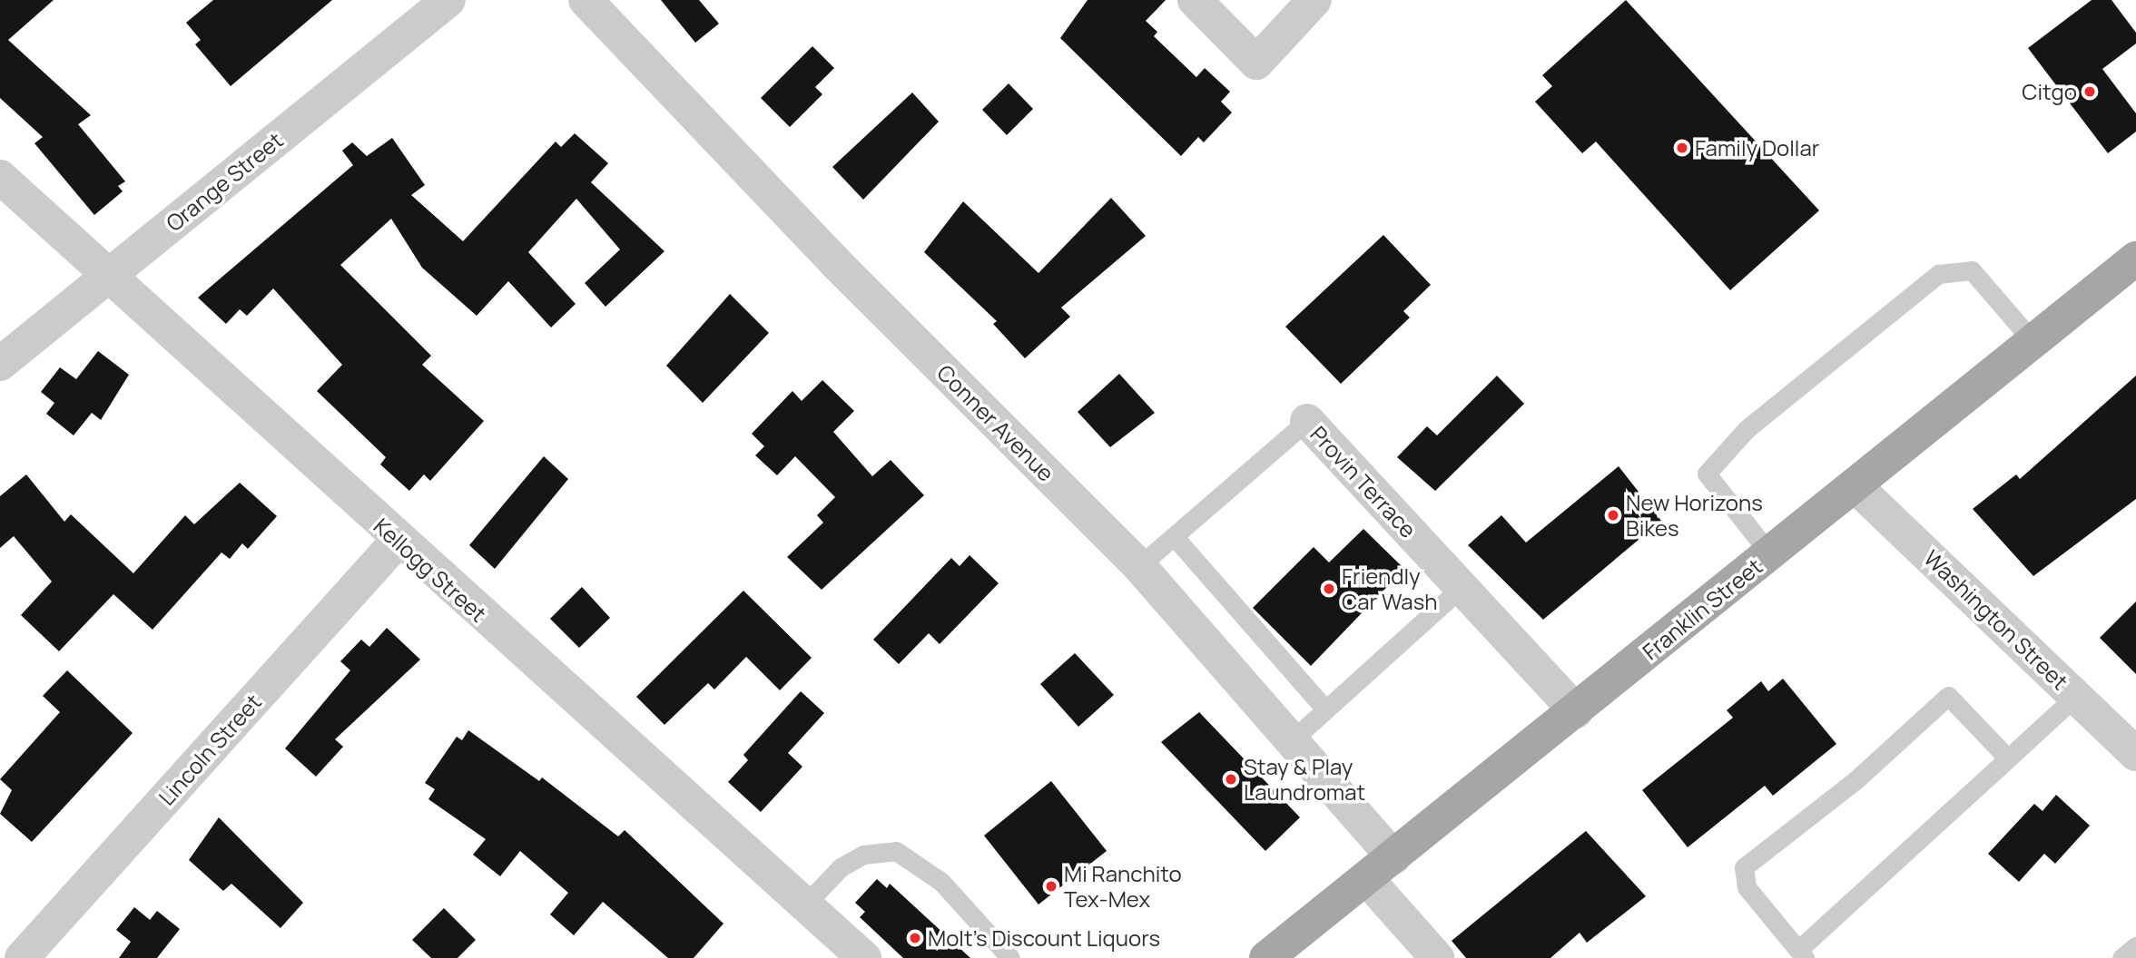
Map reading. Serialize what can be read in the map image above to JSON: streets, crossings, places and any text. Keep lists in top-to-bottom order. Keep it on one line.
{"streets":{"main road":["Franklin Street"],"street":["Orange Street","Conner Avenue","Provin Terrace","Kellogg Street","Washington Street","Lincoln Street"]},"crossings":[["Orange Street","Kellogg Street"],["Conner Avenue","Franklin Street"],["Provin Terrace","Franklin Street"],["Kellogg Street","Lincoln Street"],["Franklin Street","Washington Street"]],"places":["Citgo","Family Dollar","New Horizons Bikes","Friendly Car Wash","Stay & Play Laundromat","Mi Ranchito Tex-Mex","Molt's Discount Liquors"]}
